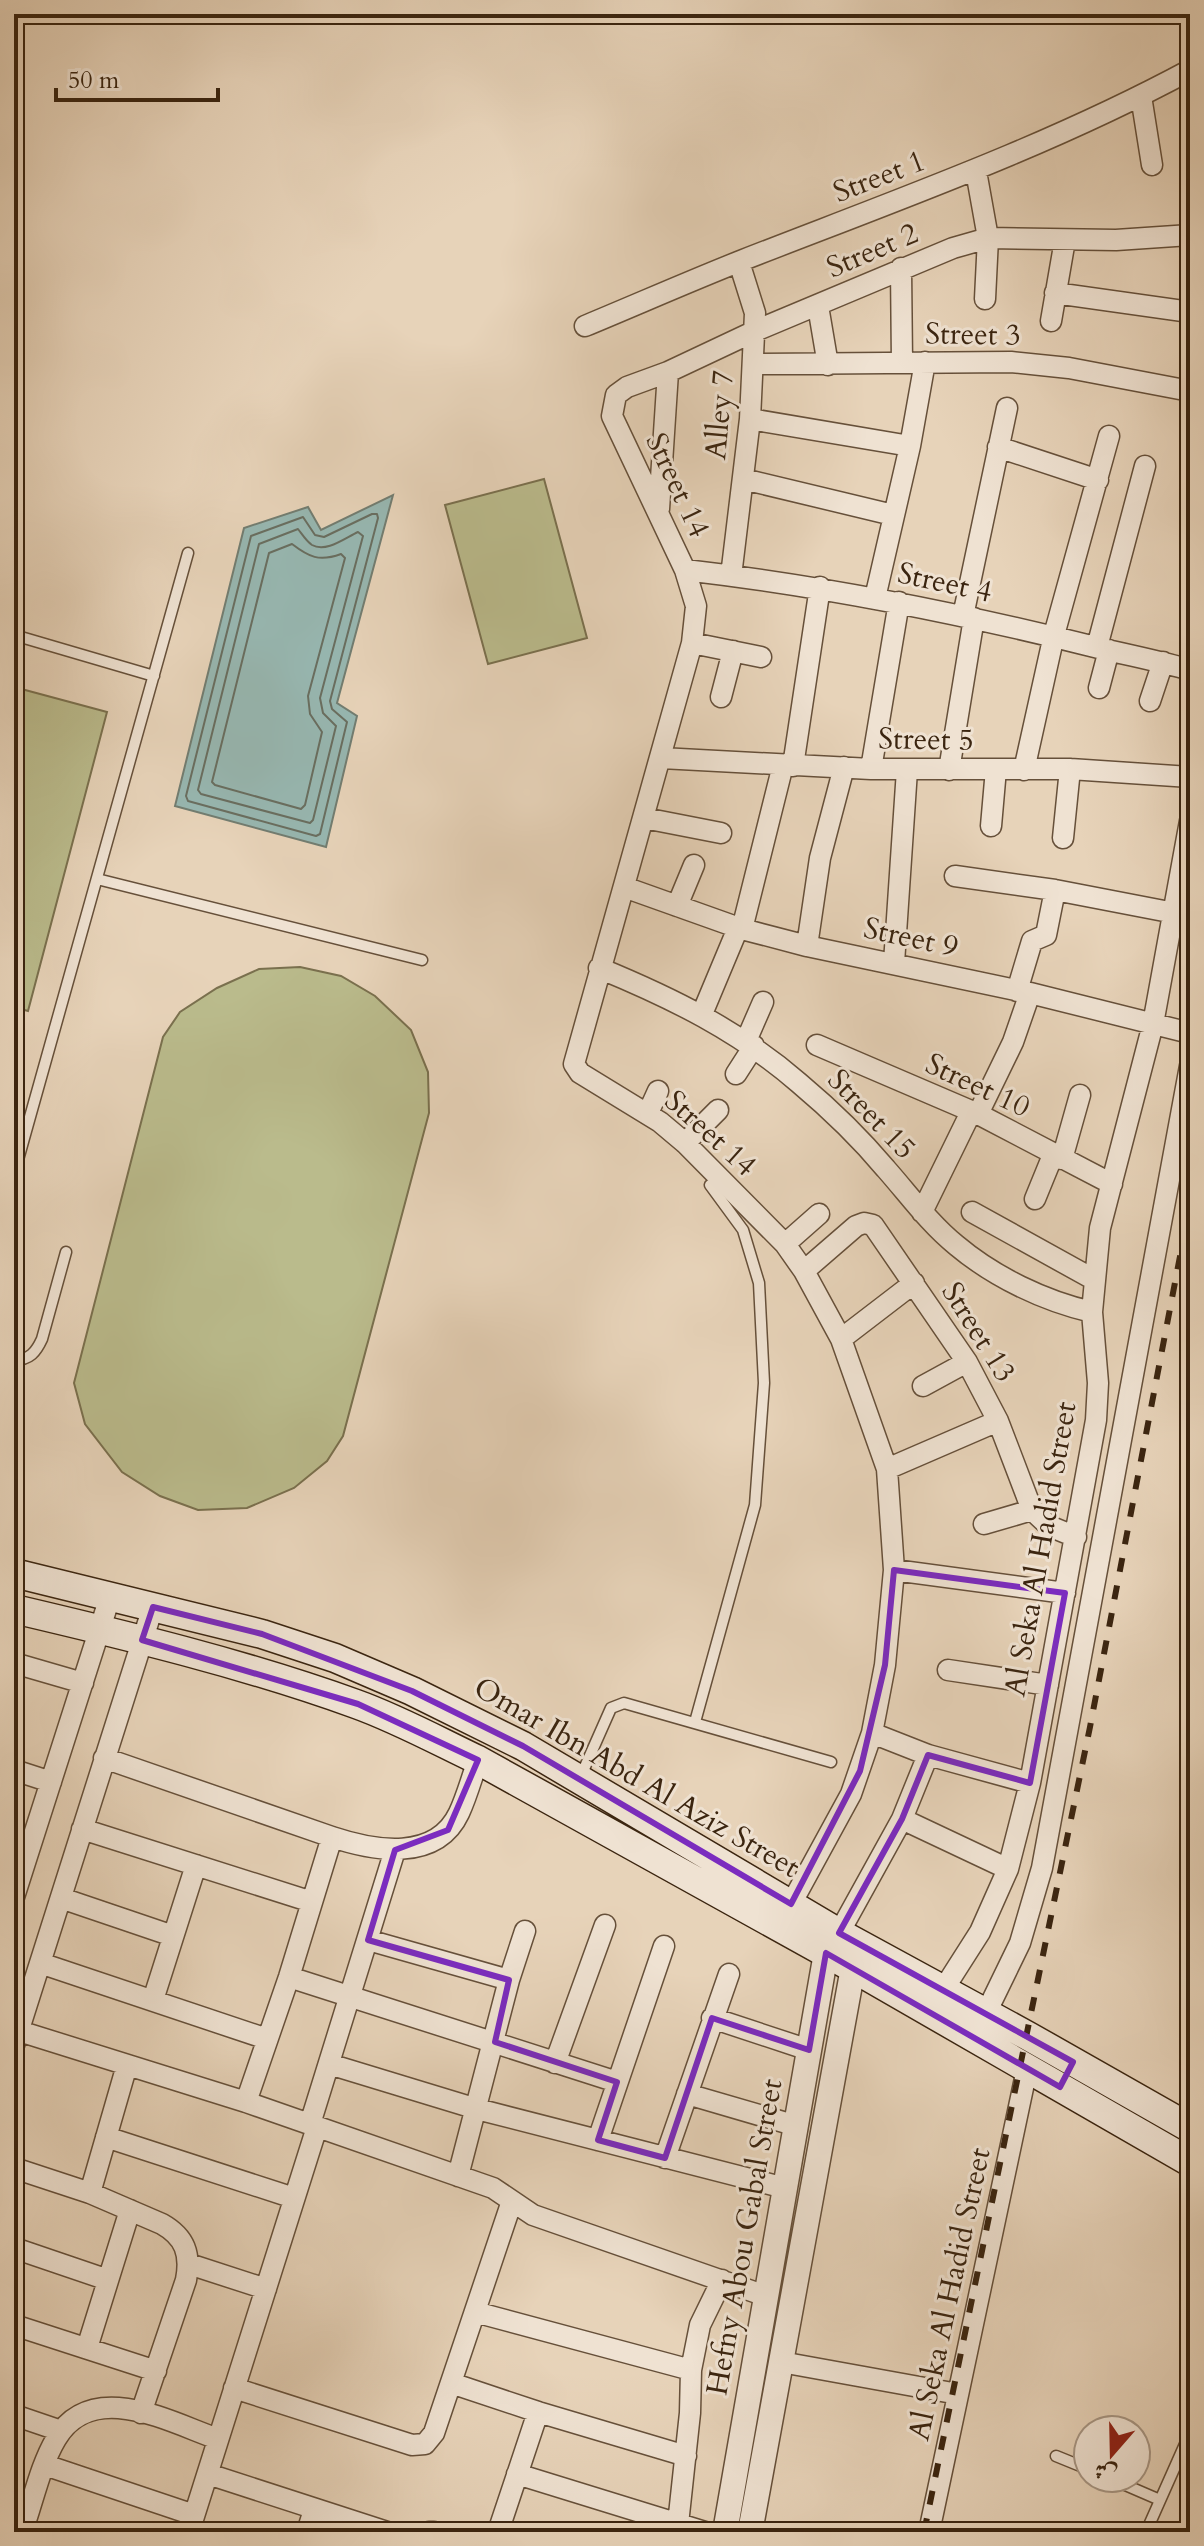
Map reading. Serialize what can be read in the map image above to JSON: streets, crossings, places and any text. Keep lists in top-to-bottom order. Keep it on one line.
{"streets":{"main road":["Omar Ibn Abd Al Aziz Street"],"street":["Street 1","Street 2","Street 3","Alley 7","Street 14","Street 4","Street 5","Street 9","Street 10","Street 15","Street 13","Al Seka Al Hadid Street","Hefny Abou Gabal Street"]},"crossings":[["Street 1","Alley 7"],["Street 2","Alley 7"],["Street 2","Street 14"],["Street 3","Alley 7"],["Alley 7","Street 4"],["Street 14","Street 4"],["Street 14","Street 5"],["Street 14","Street 9"],["Street 14","Street 15"],["Street 14","Street 13"],["Street 14","Omar Ibn Abd Al Aziz Street"],["Street 9","Al Seka Al Hadid Street"],["Street 10","Al Seka Al Hadid Street"],["Street 15","Al Seka Al Hadid Street"],["Al Seka Al Hadid Street","Omar Ibn Abd Al Aziz Street"],["Omar Ibn Abd Al Aziz Street","Hefny Abou Gabal Street"]],"scale_bar":"50 m","north":"bottom"}
